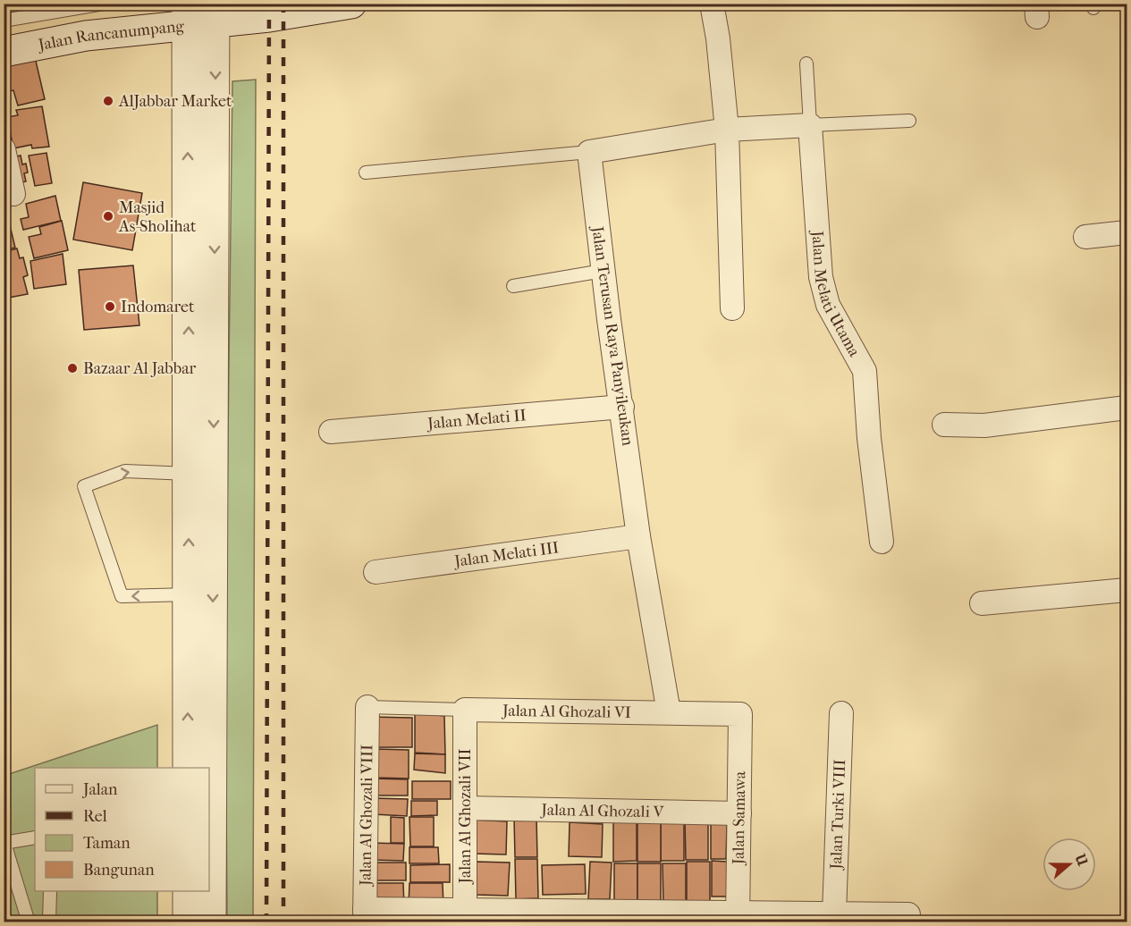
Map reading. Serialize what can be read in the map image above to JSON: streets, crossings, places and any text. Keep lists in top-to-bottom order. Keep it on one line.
{"streets":{"street":["Jalan Rancanumpang","Jalan Melati Utama","Jalan Terusan Raya Panyileukan","Jalan Melati II","Jalan Melati III","Jalan Al Ghozali VI","Jalan Al Ghozali V","Jalan Al Ghozali VIII","Jalan Turki VIII","Jalan Al Ghozali VII","Jalan Samawa"]},"crossings":[["Jalan Terusan Raya Panyileukan","Jalan Melati II"],["Jalan Terusan Raya Panyileukan","Jalan Melati III"],["Jalan Terusan Raya Panyileukan","Jalan Al Ghozali VI"],["Jalan Terusan Raya Panyileukan","Jalan Samawa"],["Jalan Al Ghozali VI","Jalan Al Ghozali VII"],["Jalan Al Ghozali VI","Jalan Samawa"],["Jalan Al Ghozali V","Jalan Al Ghozali VII"],["Jalan Al Ghozali V","Jalan Samawa"]],"places":["AlJabbar Market","Masjid As-Sholihat","Indomaret","Bazaar Al Jabbar"],"legend":["Jalan","Rel","Taman","Bangunan"],"north":"right"}
